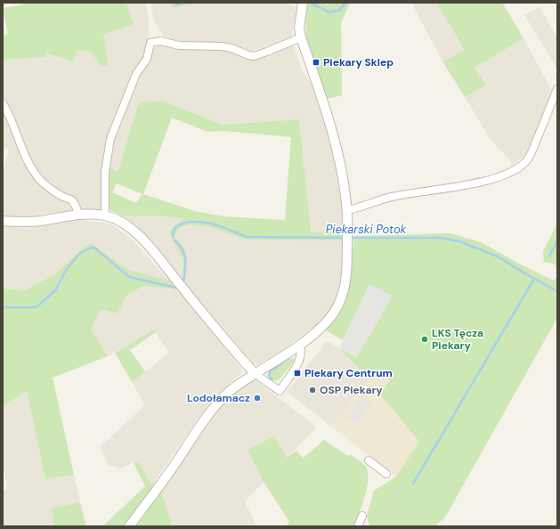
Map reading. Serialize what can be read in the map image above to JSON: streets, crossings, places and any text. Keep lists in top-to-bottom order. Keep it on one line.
{"water":["Piekarski Potok"],"places":{"transit":["Piekary Sklep","Piekary Centrum"],"other":["LKS Tęcza Piekary","OSP Piekary","Lodołamacz"]}}
